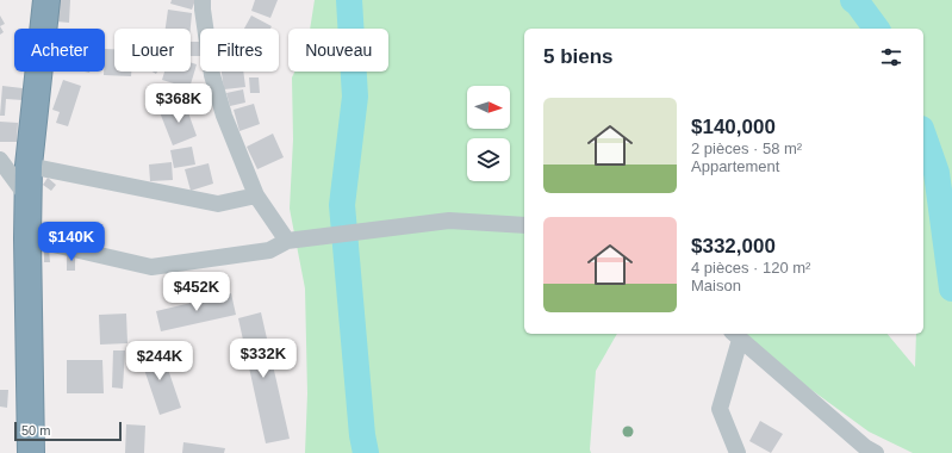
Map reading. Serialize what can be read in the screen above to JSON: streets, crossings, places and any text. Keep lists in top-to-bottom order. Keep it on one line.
{"scale_bar":"50 m","north":"right","page":{"chip":["Acheter","Louer","Filtres","Nouveau"],"heading":"5 biens","price":["$368K","$140K","$452K","$332K","$244K"],"list":[{"name":"$140,000","note":"2 pièces · 58 m² · Appartement"},{"name":"$332,000","note":"4 pièces · 120 m² · Maison"}],"scale":"50 m"}}
